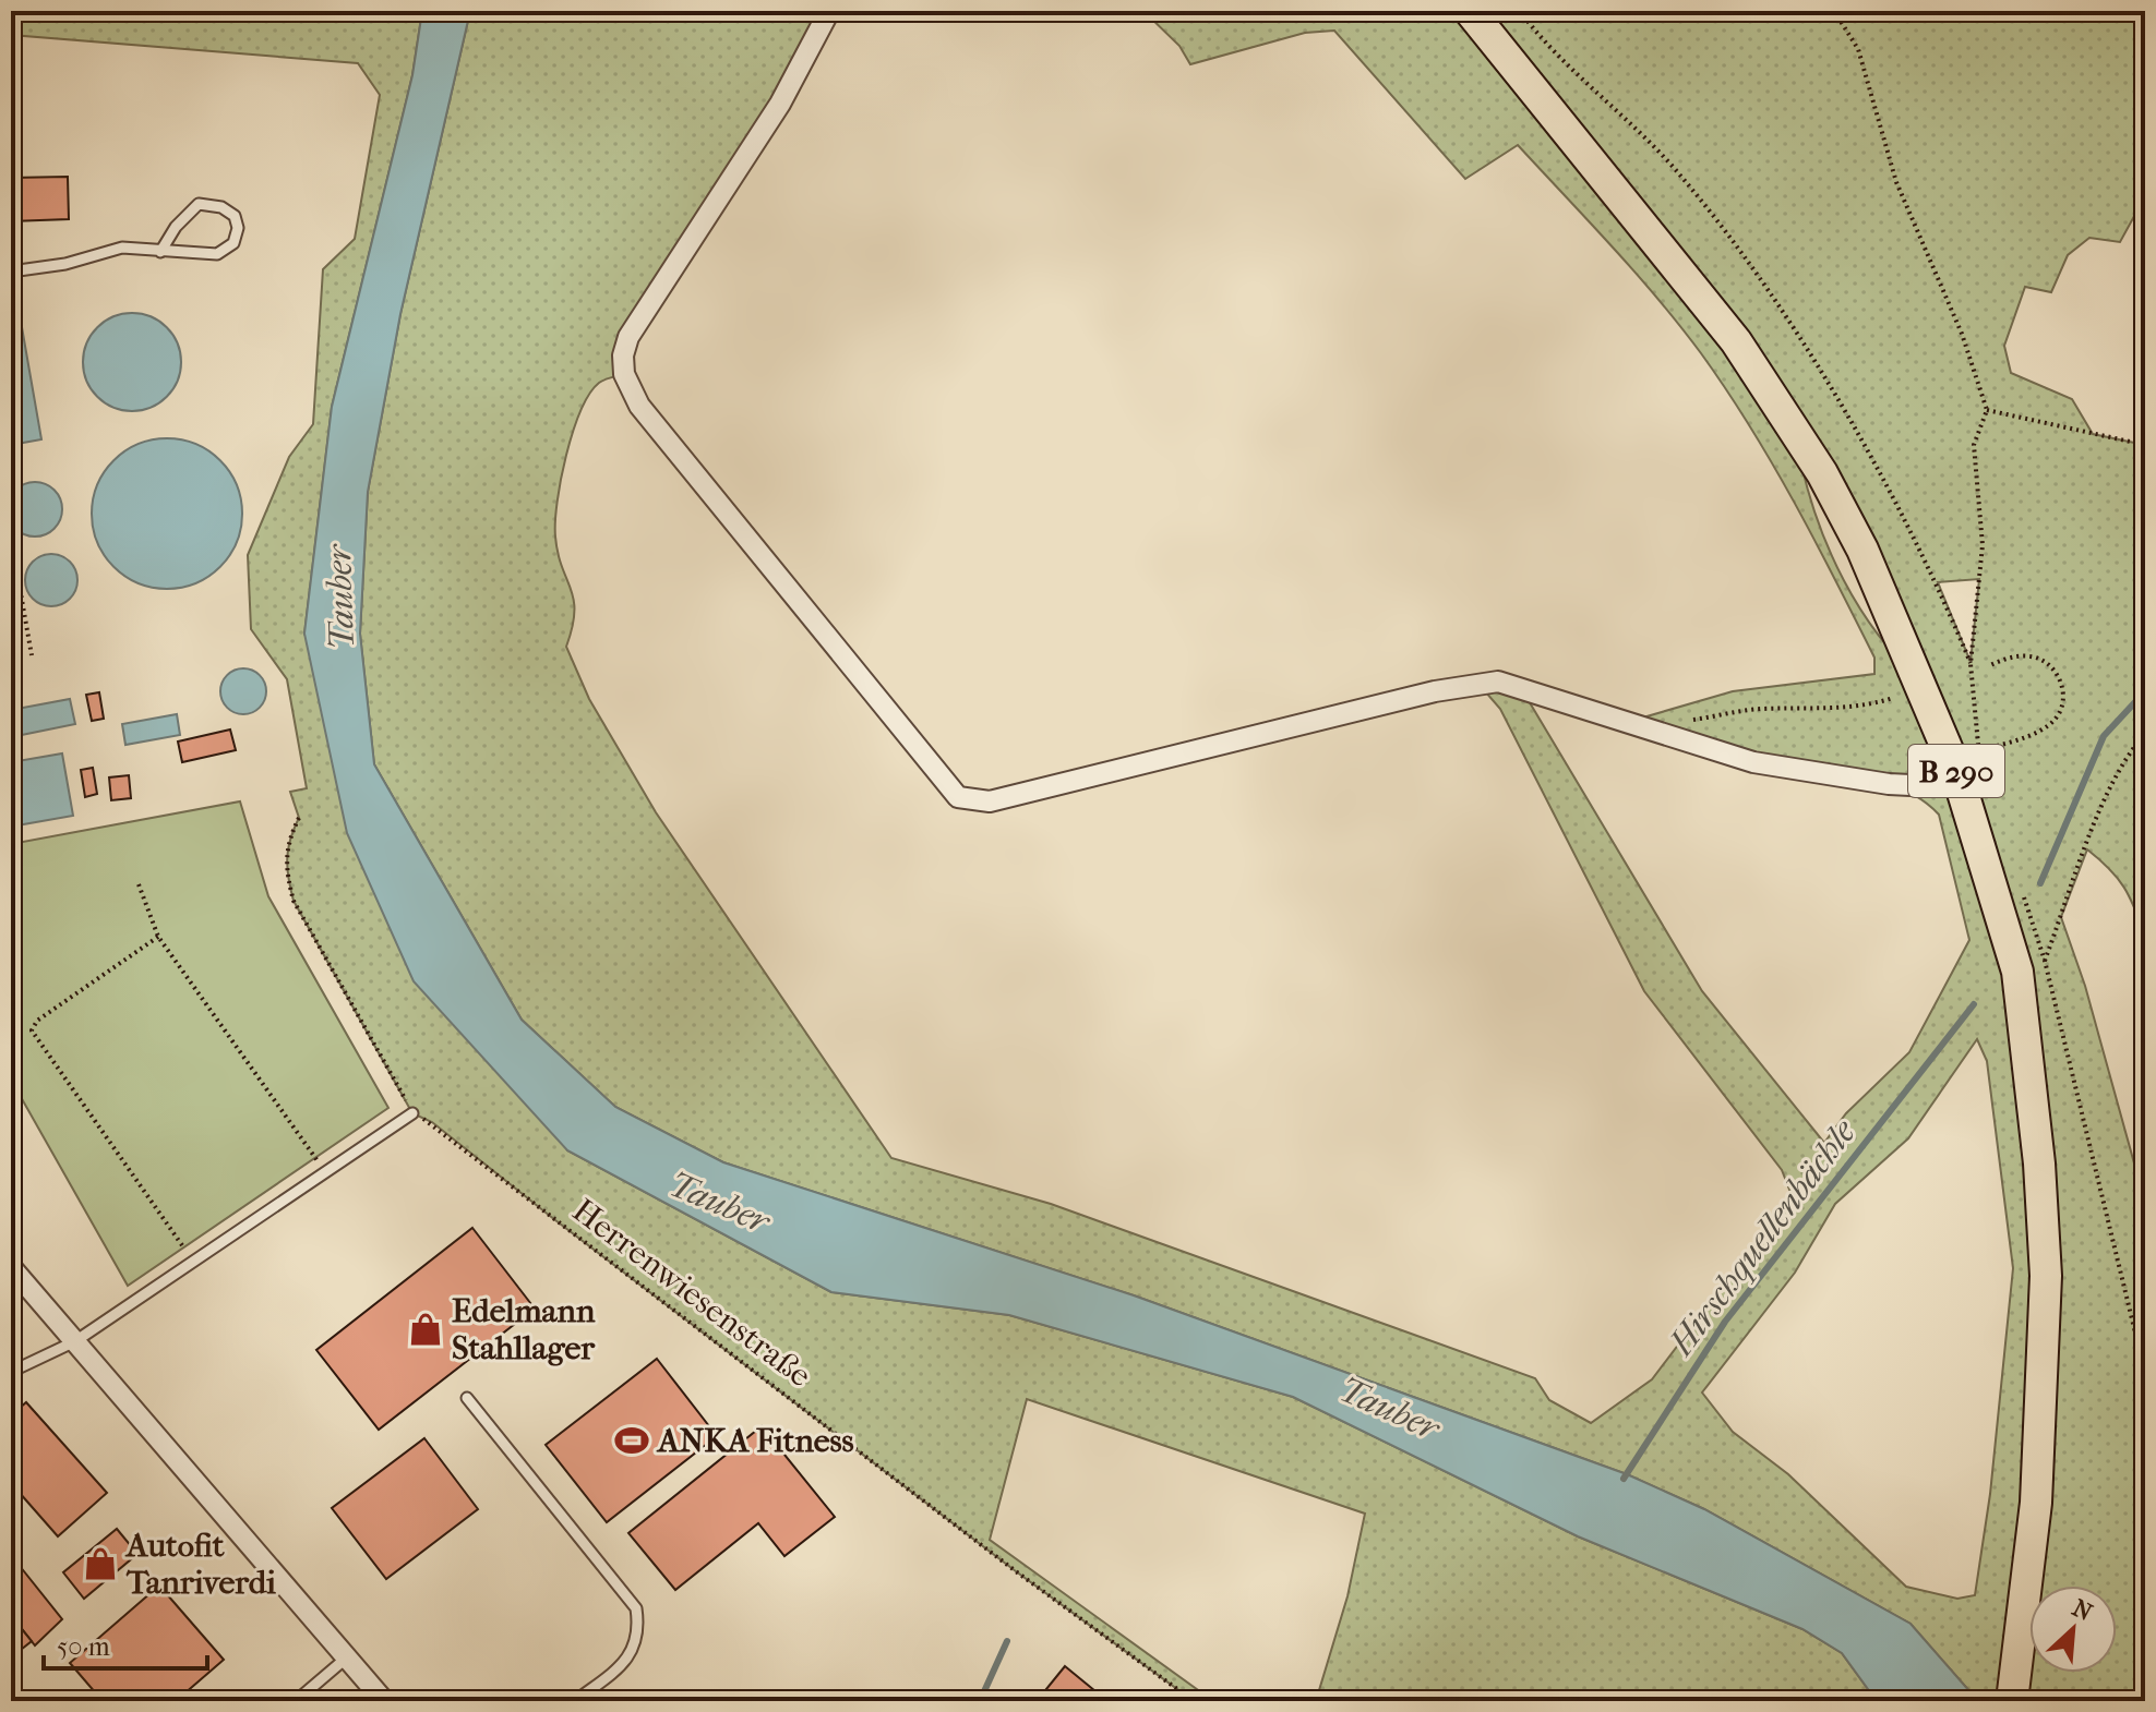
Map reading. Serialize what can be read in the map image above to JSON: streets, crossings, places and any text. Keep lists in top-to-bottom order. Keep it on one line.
{"streets":{"main road":["B 290"],"path":["Herrenwiesenstraße"]},"water":["Tauber","Hirschquellenbächle"],"places":{"shop":["Edelmann Stahllager","Autofit Tanriverdi"],"sports":["ANKA Fitness"]},"scale_bar":"50 m","north":"top right"}
